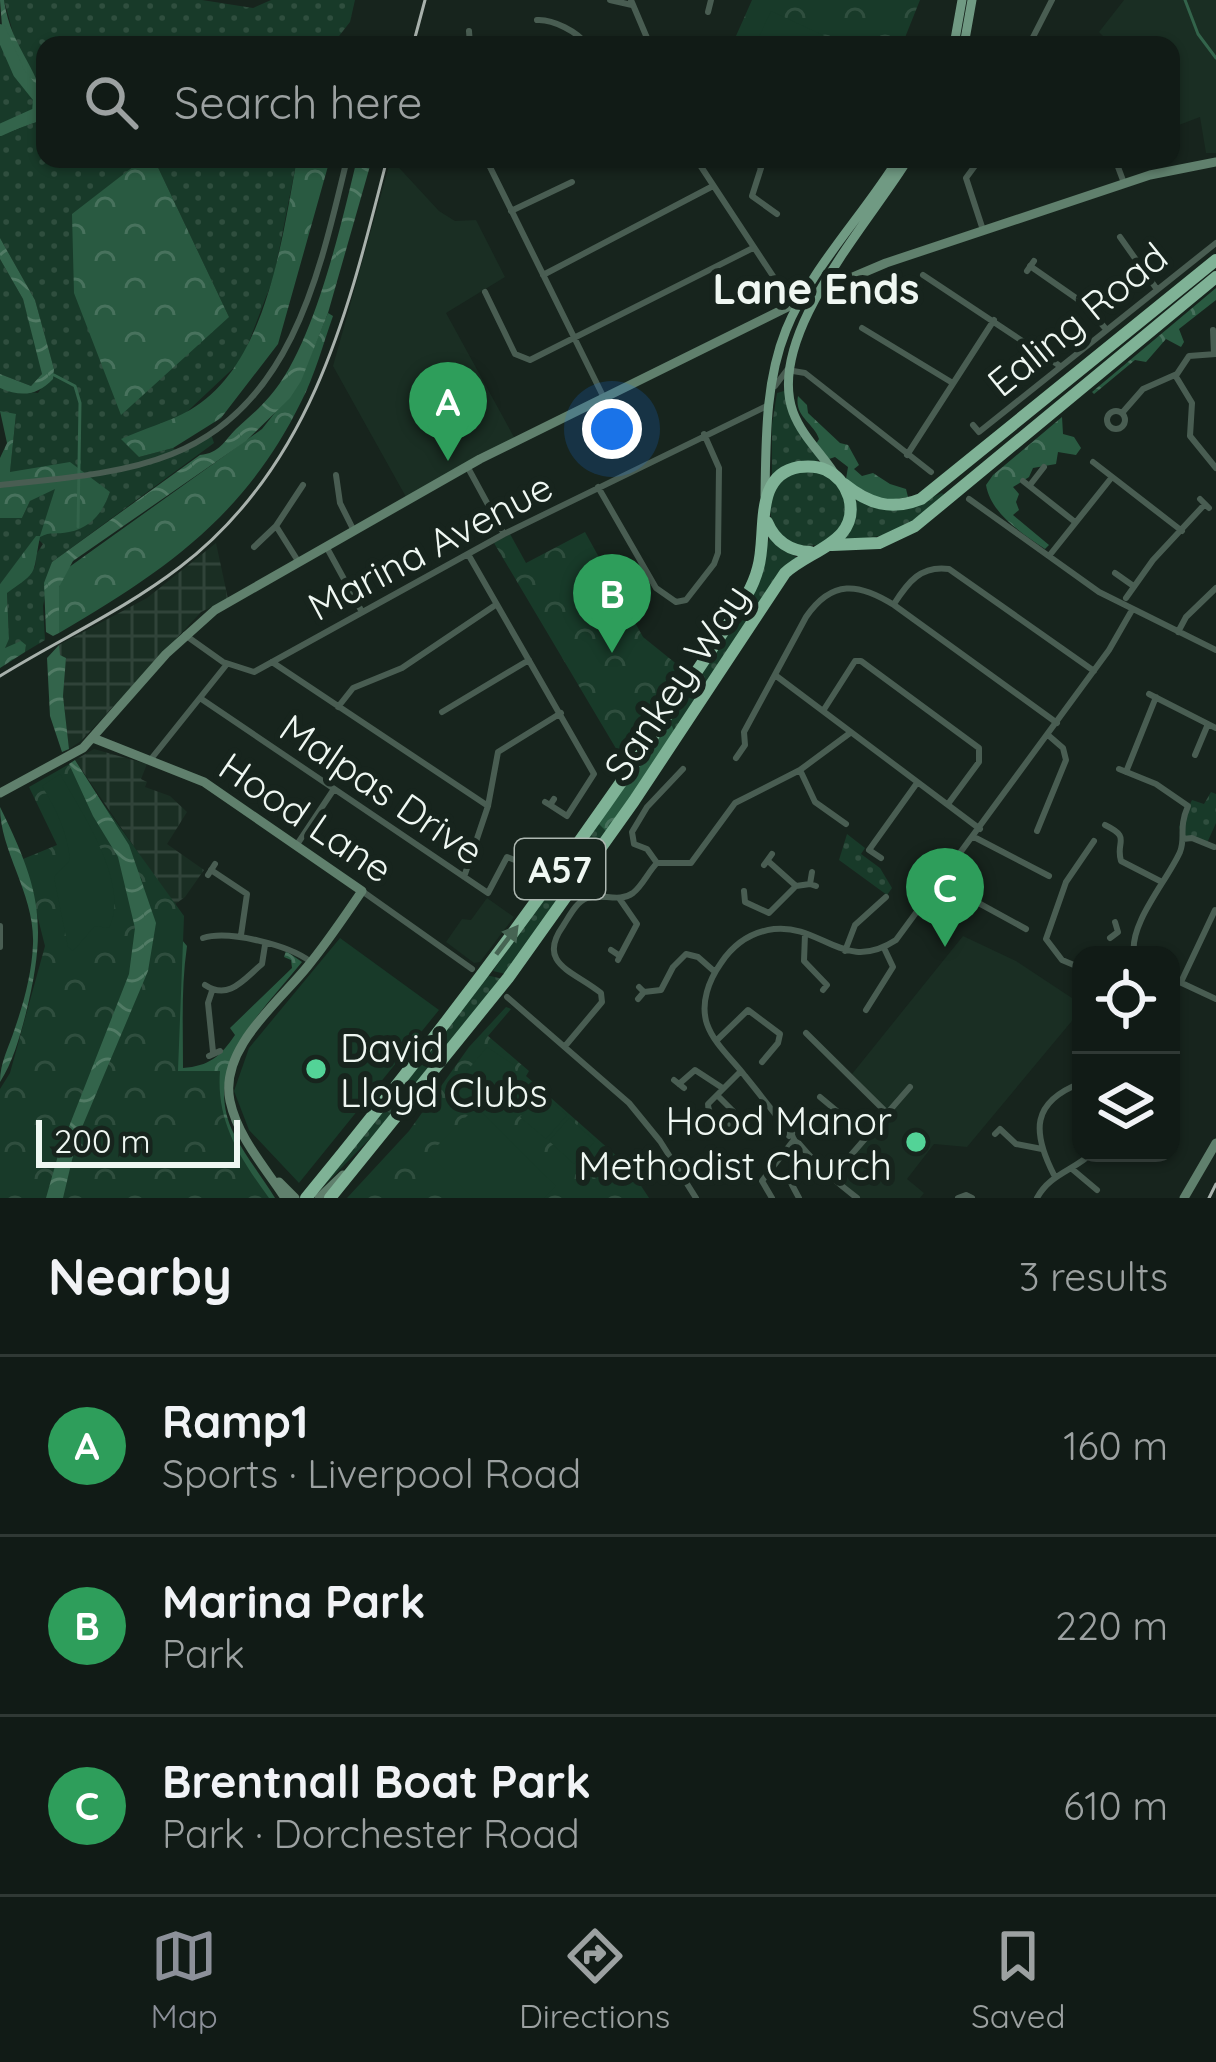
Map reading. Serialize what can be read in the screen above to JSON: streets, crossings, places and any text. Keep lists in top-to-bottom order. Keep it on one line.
{"streets":{"highway":["Sankey Way","A57"],"street":["Ealing Road","Marina Avenue","Malpas Drive","Hood Lane"]},"crossings":[["Sankey Way","A57"]],"districts":["Lane Ends"],"places":["David Lloyd Clubs","Hood Manor Methodist Church"],"scale_bar":"200 m","page":{"search":"Search here","pins":["A","B","C"],"scale":"200 m","heading":["Nearby","3 results"],"list":[{"mark":"A","name":"Ramp1","note":"Sports · Liverpool Road","value":"160 m"},{"mark":"B","name":"Marina Park","note":"Park","value":"220 m"},{"mark":"C","name":"Brentnall Boat Park","note":"Park · Dorchester Road","value":"610 m"}],"nav":["Map","Directions","Saved"]}}
